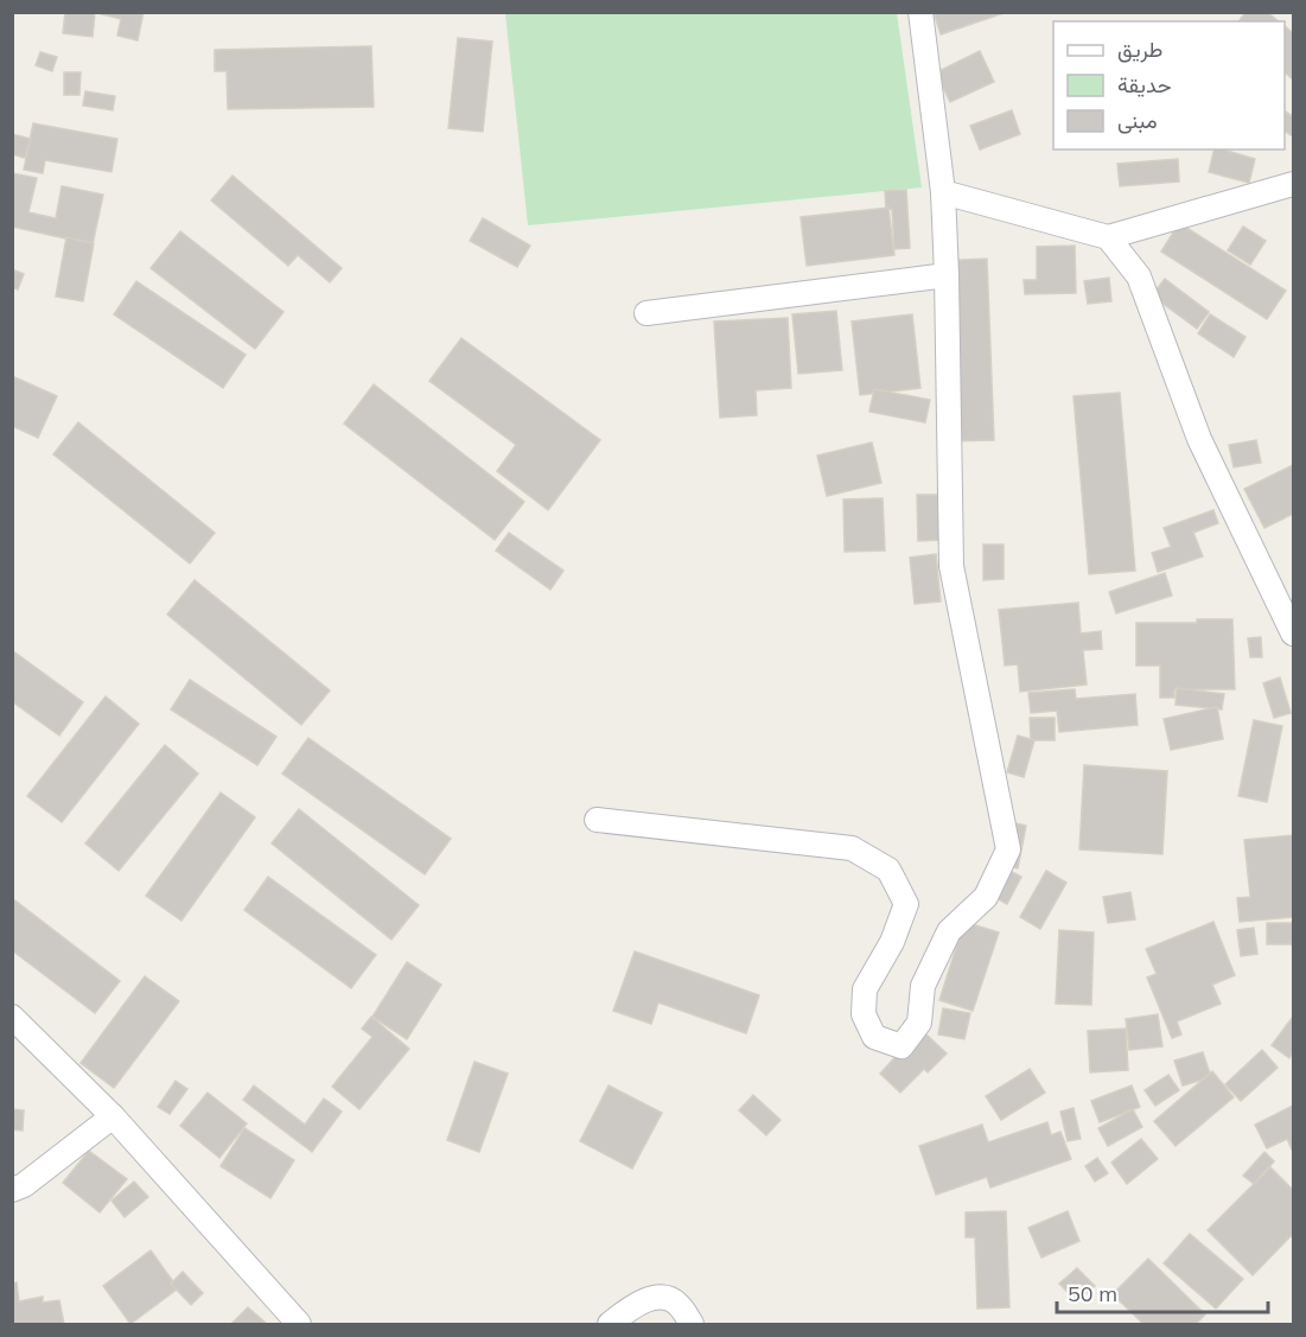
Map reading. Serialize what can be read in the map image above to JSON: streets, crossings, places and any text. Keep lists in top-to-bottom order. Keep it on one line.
{"legend":["طريق","حديقة","مبنى"],"scale_bar":"50 m"}
